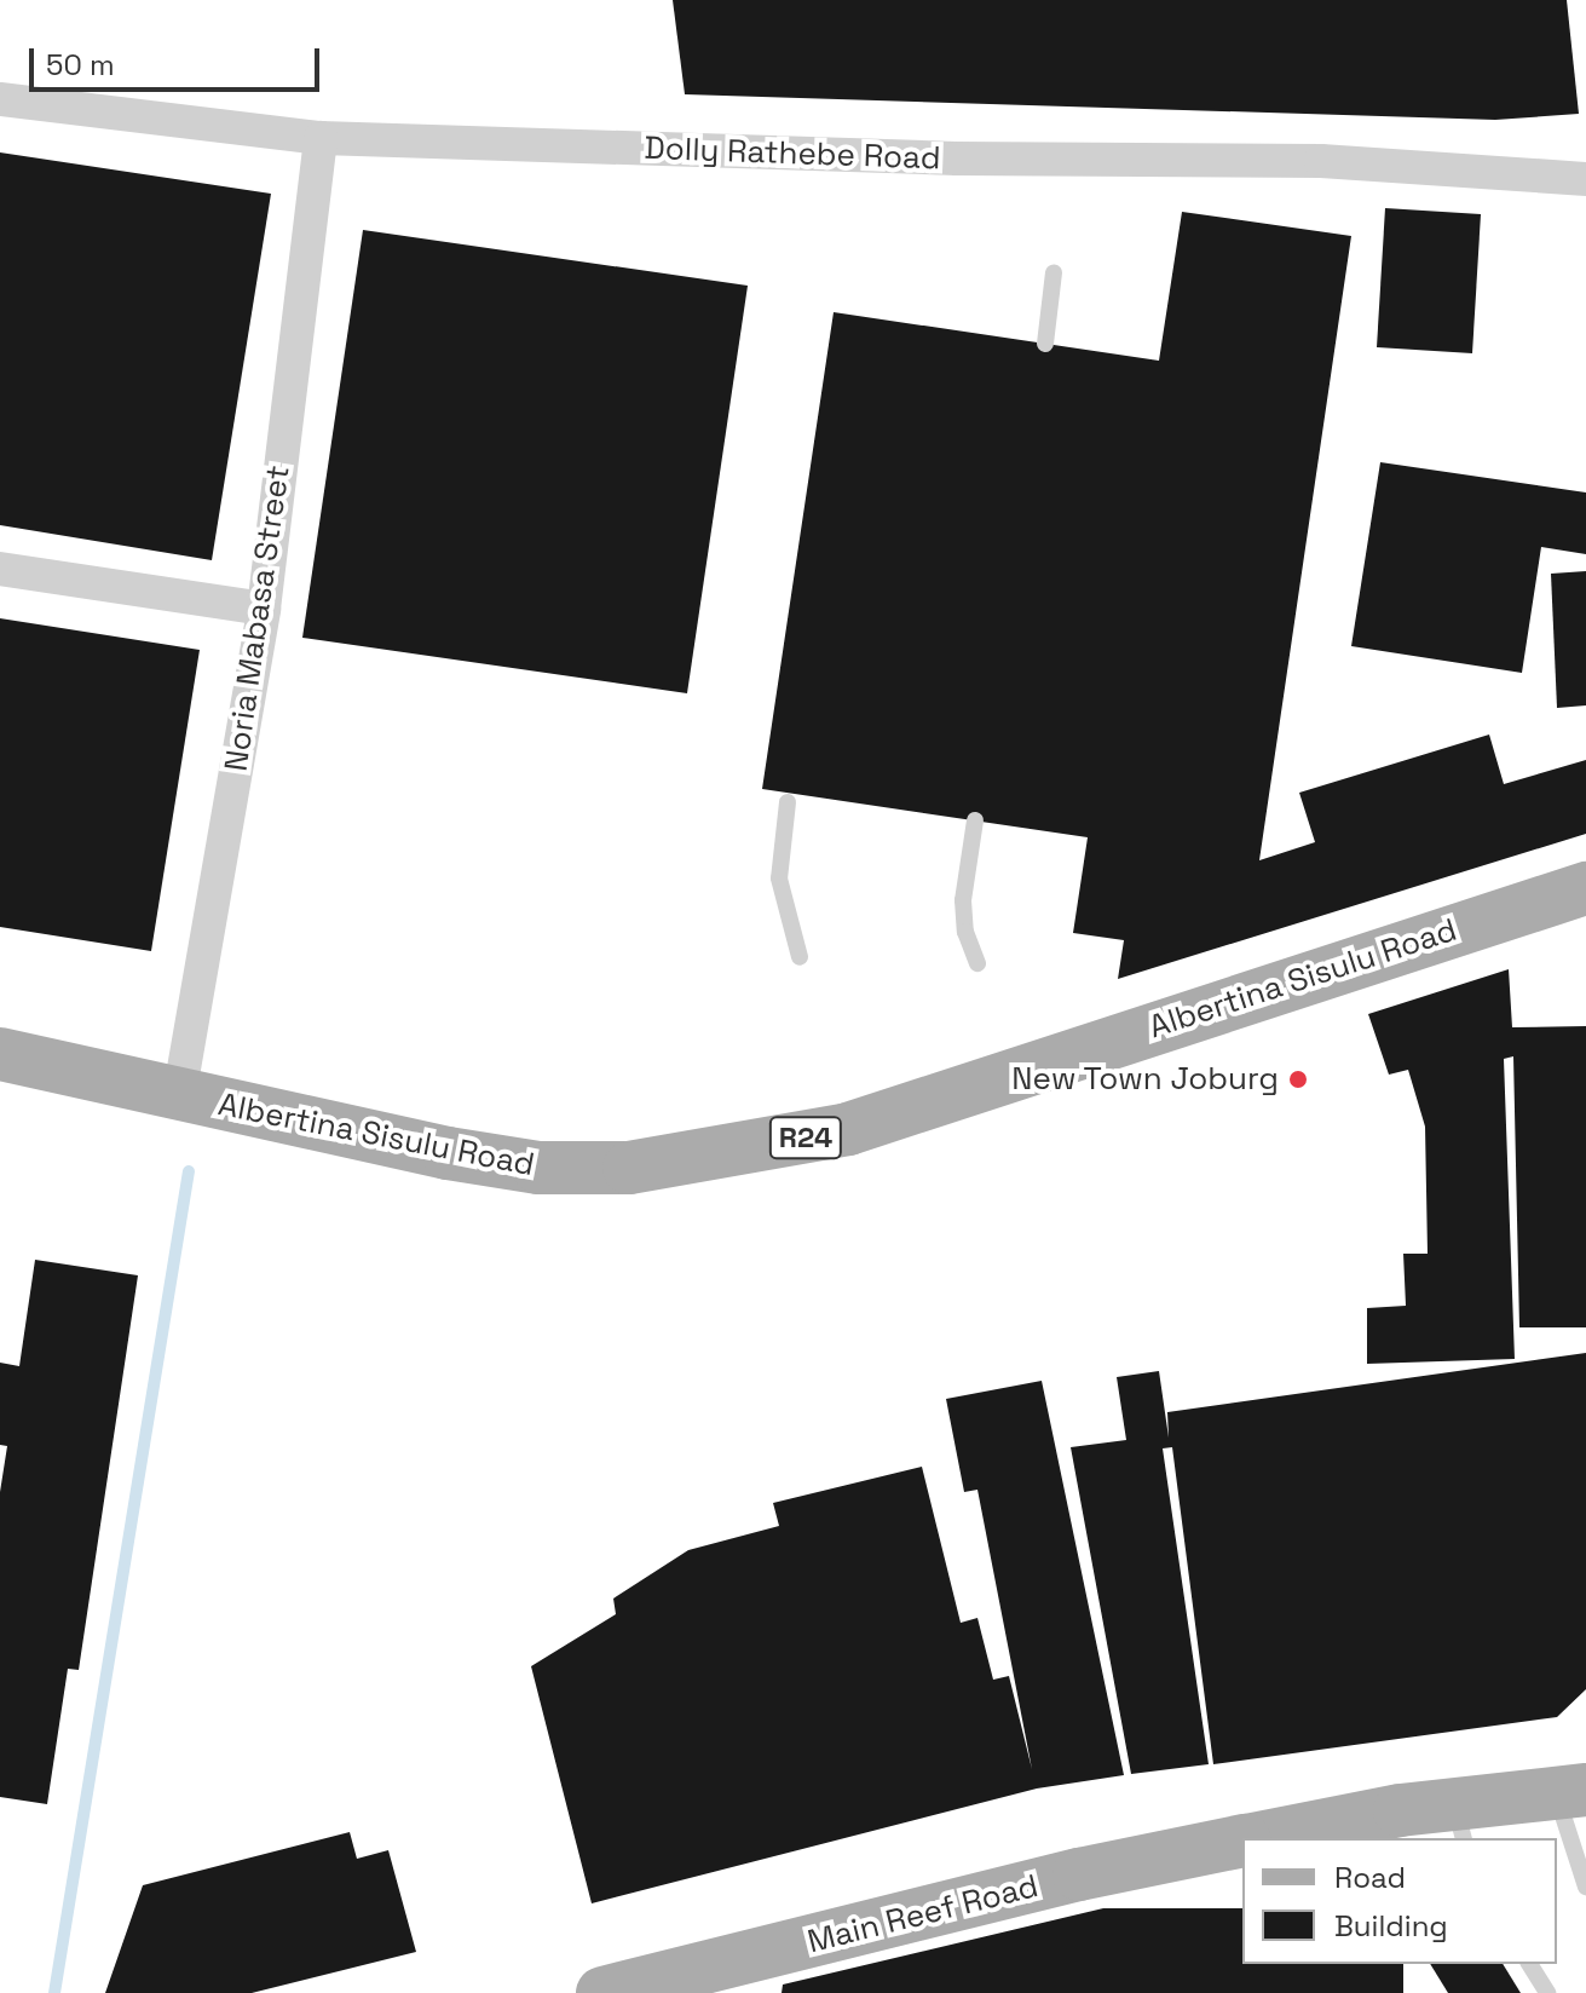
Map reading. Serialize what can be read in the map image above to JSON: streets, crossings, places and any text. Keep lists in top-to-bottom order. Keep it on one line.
{"streets":{"main road":["Albertina Sisulu Road","R24","Main Reef Road"],"street":["Dolly Rathebe Road","Noria Mabasa Street"]},"crossings":[["Dolly Rathebe Road","Noria Mabasa Street"],["Noria Mabasa Street","Albertina Sisulu Road"]],"places":["New Town Joburg"],"legend":["Road","Building"],"scale_bar":"50 m"}
